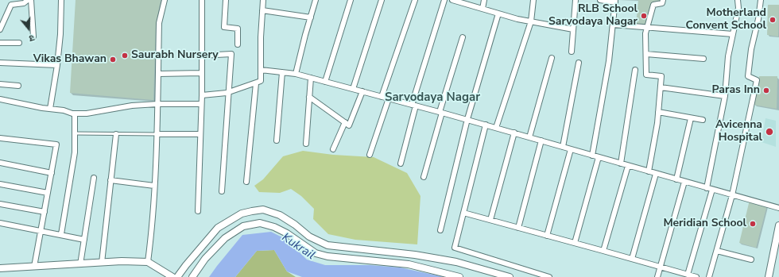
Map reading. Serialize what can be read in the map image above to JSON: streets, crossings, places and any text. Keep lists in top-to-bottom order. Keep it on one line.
{"districts":["Sarvodaya Nagar"],"water":["Kukrail"],"places":["RLB School Sarvodaya Nagar","Motherland Convent School","Saurabh Nursery","Vikas Bhawan","Paras Inn","Avicenna Hospital","Meridian School"],"north":"bottom"}
